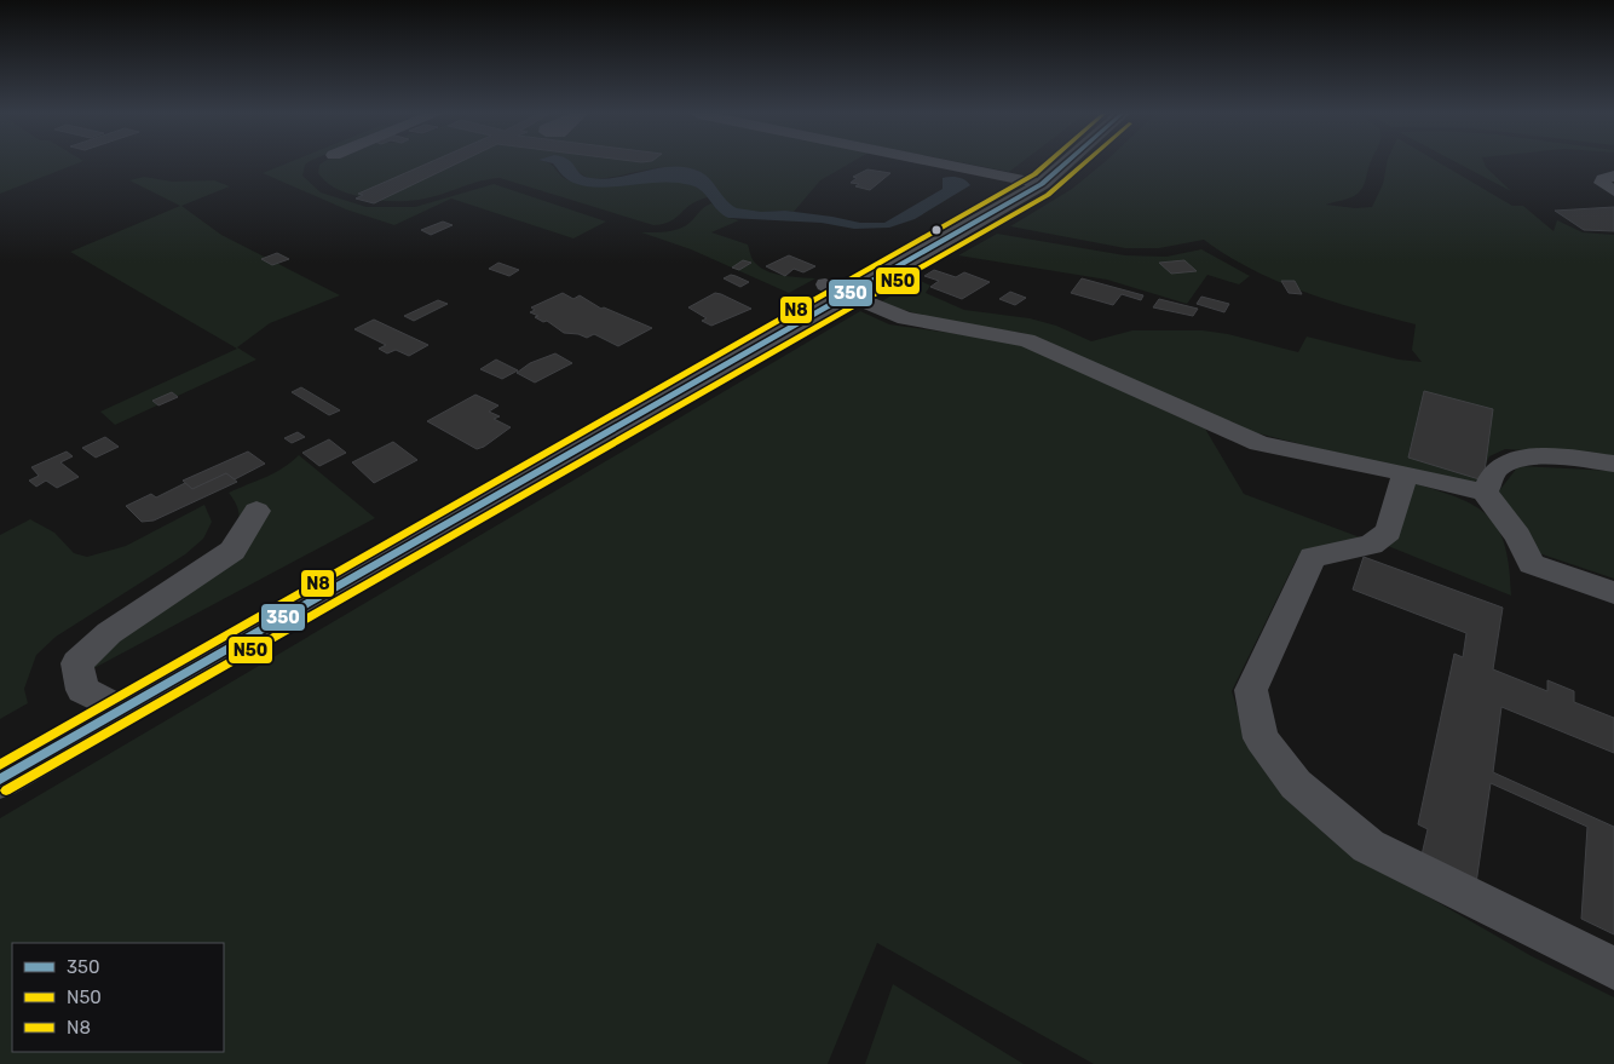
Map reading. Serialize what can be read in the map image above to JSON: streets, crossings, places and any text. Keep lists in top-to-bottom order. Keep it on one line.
{"lines":["transit line 350","transit line N50","transit line N8"],"legend":["350","N50","N8"]}
